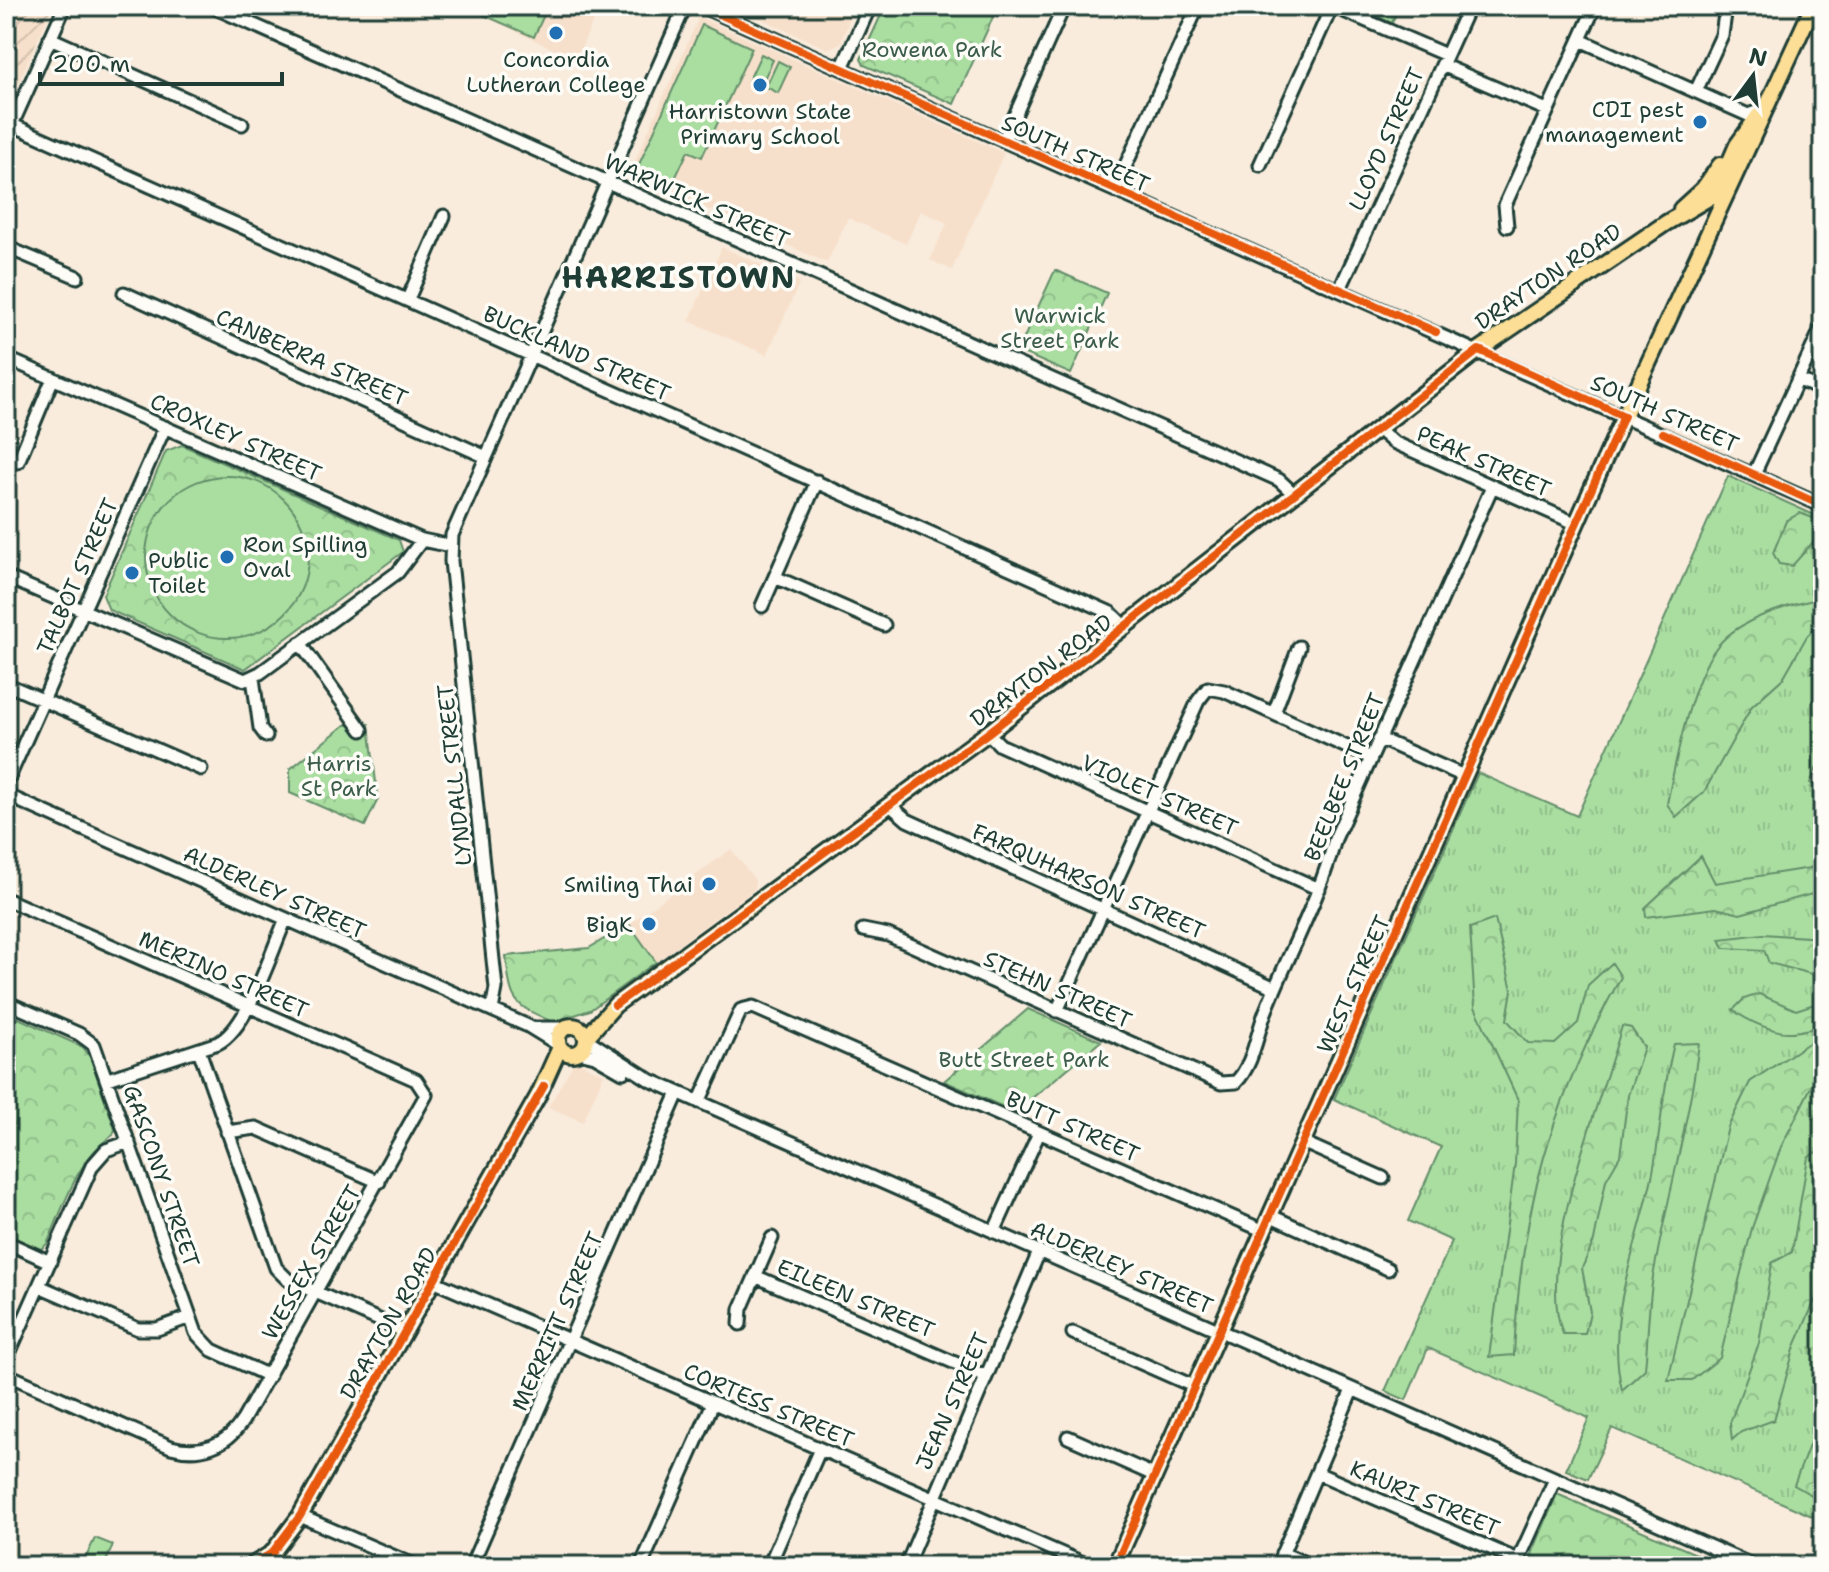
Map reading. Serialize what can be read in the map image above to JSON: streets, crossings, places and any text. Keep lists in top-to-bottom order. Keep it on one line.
{"streets":{"main road":["DRAYTON ROAD","WEST STREET"],"street":["LLOYD STREET","SOUTH STREET","WARWICK STREET","BUCKLAND STREET","CANBERRA STREET","CROXLEY STREET","PEAK STREET","TALBOT STREET","LYNDALL STREET","BEELBEE STREET","VIOLET STREET","FARQUHARSON STREET","ALDERLEY STREET","MERINO STREET","STEHN STREET","BUTT STREET","GASCONY STREET","WESSEX STREET","EILEEN STREET","MERRITT STREET","JEAN STREET","CORTESS STREET","KAURI STREET"]},"crossings":[["LLOYD STREET","SOUTH STREET"],["SOUTH STREET","DRAYTON ROAD"],["SOUTH STREET","WEST STREET"],["WARWICK STREET","DRAYTON ROAD"],["DRAYTON ROAD","BUCKLAND STREET"],["DRAYTON ROAD","PEAK STREET"],["DRAYTON ROAD","VIOLET STREET"],["DRAYTON ROAD","FARQUHARSON STREET"],["DRAYTON ROAD","ALDERLEY STREET"],["DRAYTON ROAD","CORTESS STREET"],["CROXLEY STREET","TALBOT STREET"],["CROXLEY STREET","LYNDALL STREET"],["PEAK STREET","BEELBEE STREET"],["PEAK STREET","WEST STREET"],["LYNDALL STREET","ALDERLEY STREET"],["BEELBEE STREET","VIOLET STREET"],["BEELBEE STREET","FARQUHARSON STREET"],["BEELBEE STREET","STEHN STREET"],["ALDERLEY STREET","WEST STREET"],["ALDERLEY STREET","BUTT STREET"],["ALDERLEY STREET","MERRITT STREET"],["ALDERLEY STREET","JEAN STREET"],["MERINO STREET","WESSEX STREET"],["WEST STREET","BUTT STREET"],["GASCONY STREET","WESSEX STREET"],["EILEEN STREET","JEAN STREET"],["MERRITT STREET","CORTESS STREET"],["JEAN STREET","CORTESS STREET"]],"districts":["HARRISTOWN"],"parks":["Rowena Park","Warwick Street Park","Harris St Park","Butt Street Park"],"places":["Concordia Lutheran College","Harristown State Primary School","CDI pest management","Ron Spilling Oval","Public Toilet","Smiling Thai","BigK"],"scale_bar":"200 m","north":"top"}
